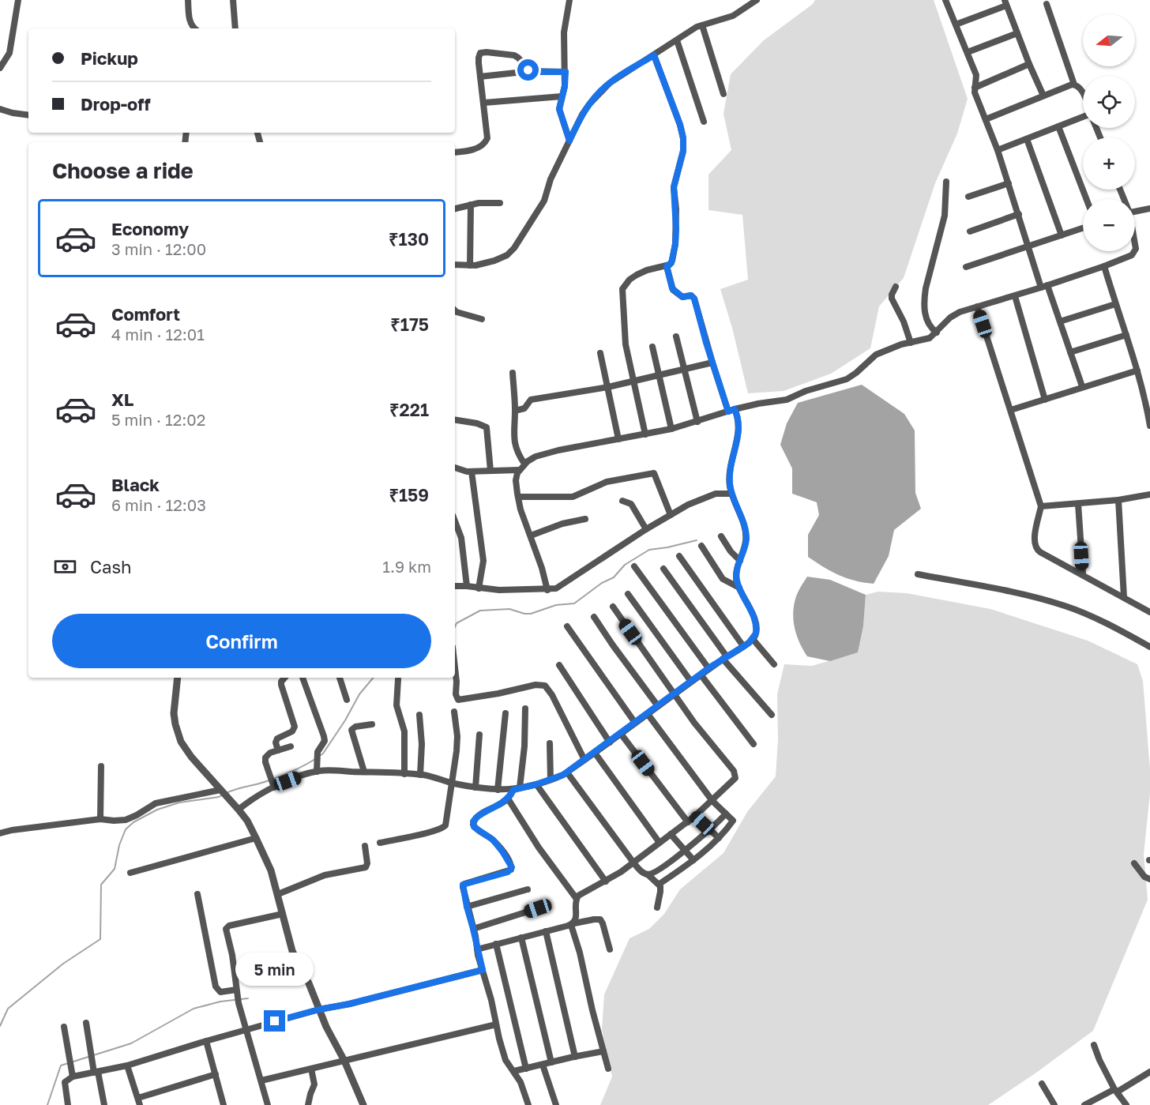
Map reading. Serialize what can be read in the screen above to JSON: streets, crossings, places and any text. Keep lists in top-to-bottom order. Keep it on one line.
{"north":"left","page":{"map_buttons":["+","−"],"banner":["Pickup","Drop-off"],"heading":"Choose a ride","list":[{"name":"Economy","note":"3 min · 12:00","value":"₹130"},{"name":"Comfort","note":"4 min · 12:01","value":"₹175"},{"name":"XL","note":"5 min · 12:02","value":"₹221"},{"name":"Black","note":"6 min · 12:03","value":"₹159"}],"pay":["Cash","1.9 km"],"buttons":"Confirm","bubble":"5 min"}}
